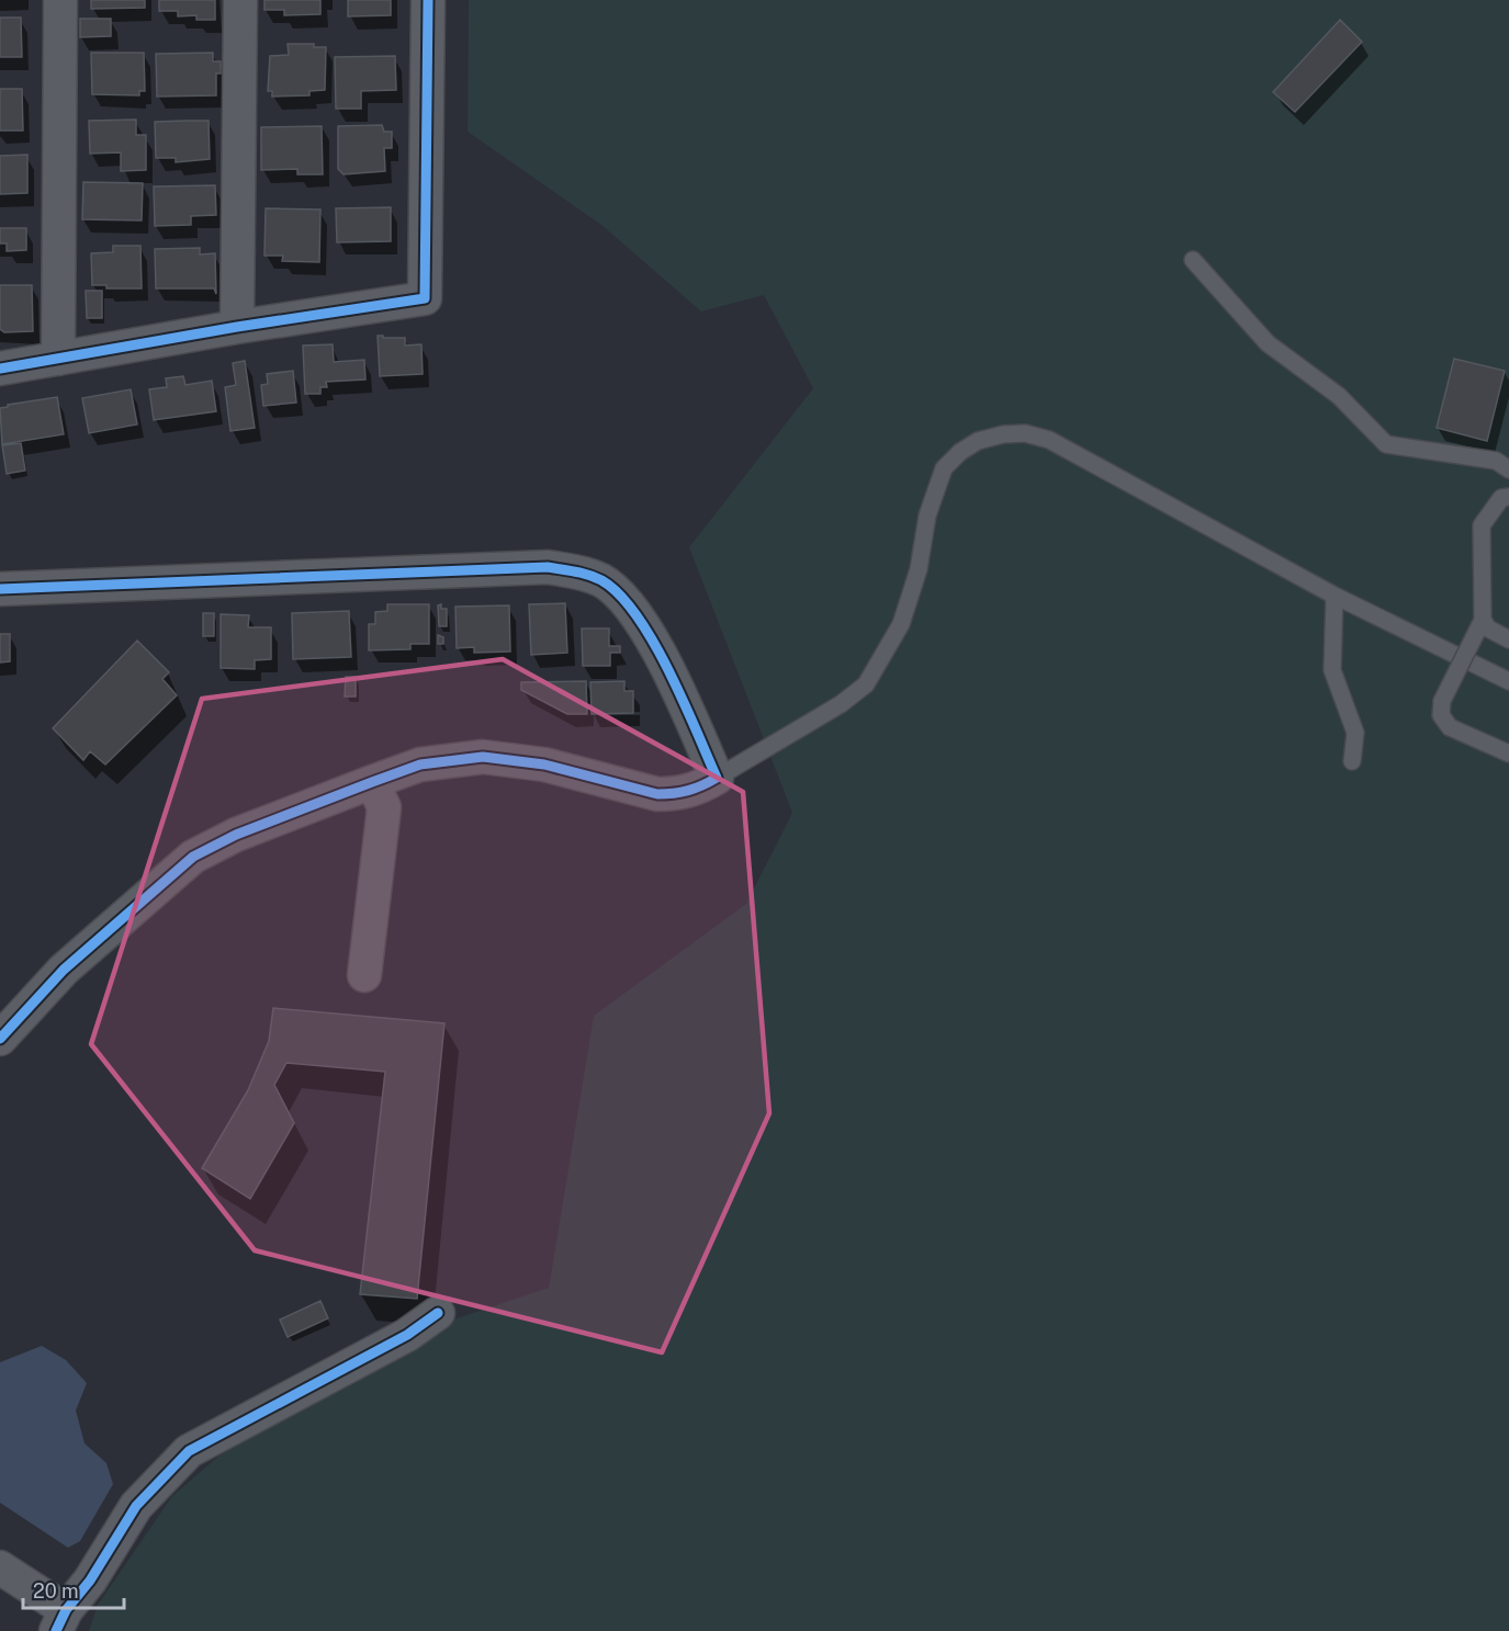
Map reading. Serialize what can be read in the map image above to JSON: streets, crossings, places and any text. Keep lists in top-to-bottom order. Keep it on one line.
{"scale_bar":"20 m"}
